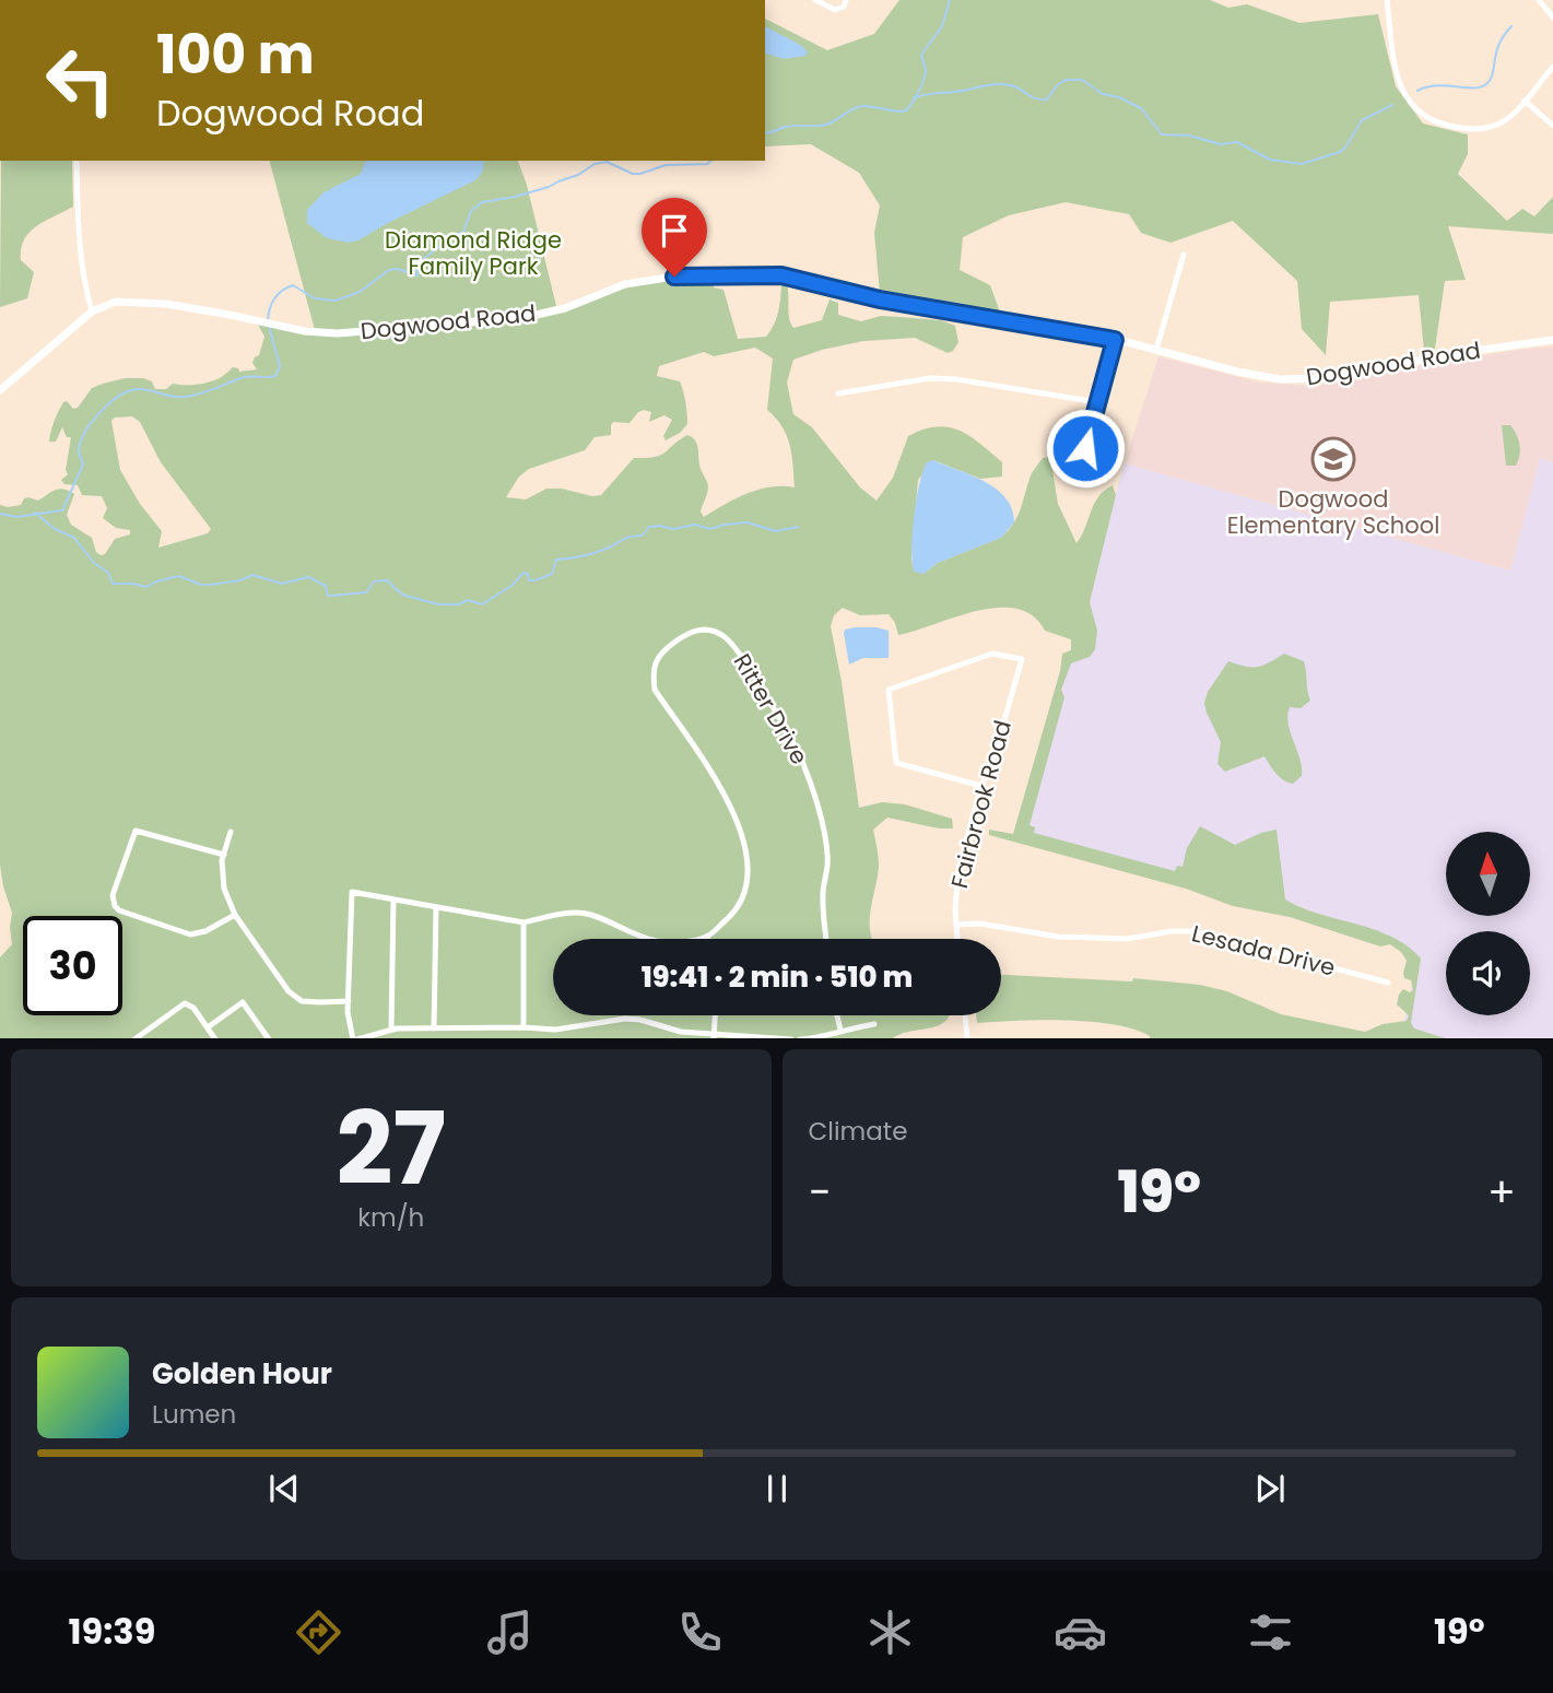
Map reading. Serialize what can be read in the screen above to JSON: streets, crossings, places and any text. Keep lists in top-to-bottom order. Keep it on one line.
{"streets":{"street":["Dogwood Road","Ritter Drive","Fairbrook Road","Lesada Drive"]},"crossings":[["Fairbrook Road","Lesada Drive"]],"parks":["Diamond Ridge Family Park"],"places":{"school or university":["Dogwood Elementary School"]},"north":"top","page":{"turn":["100 m","Dogwood Road"],"limit":"30","trip":"19:41 · 2 min · 510 m","tile":[["27","km/h"],"Climate"],"heat":["−","19°","+"],"song":["Golden Hour","Lumen"],"tabs":["19:39","19°"]}}
